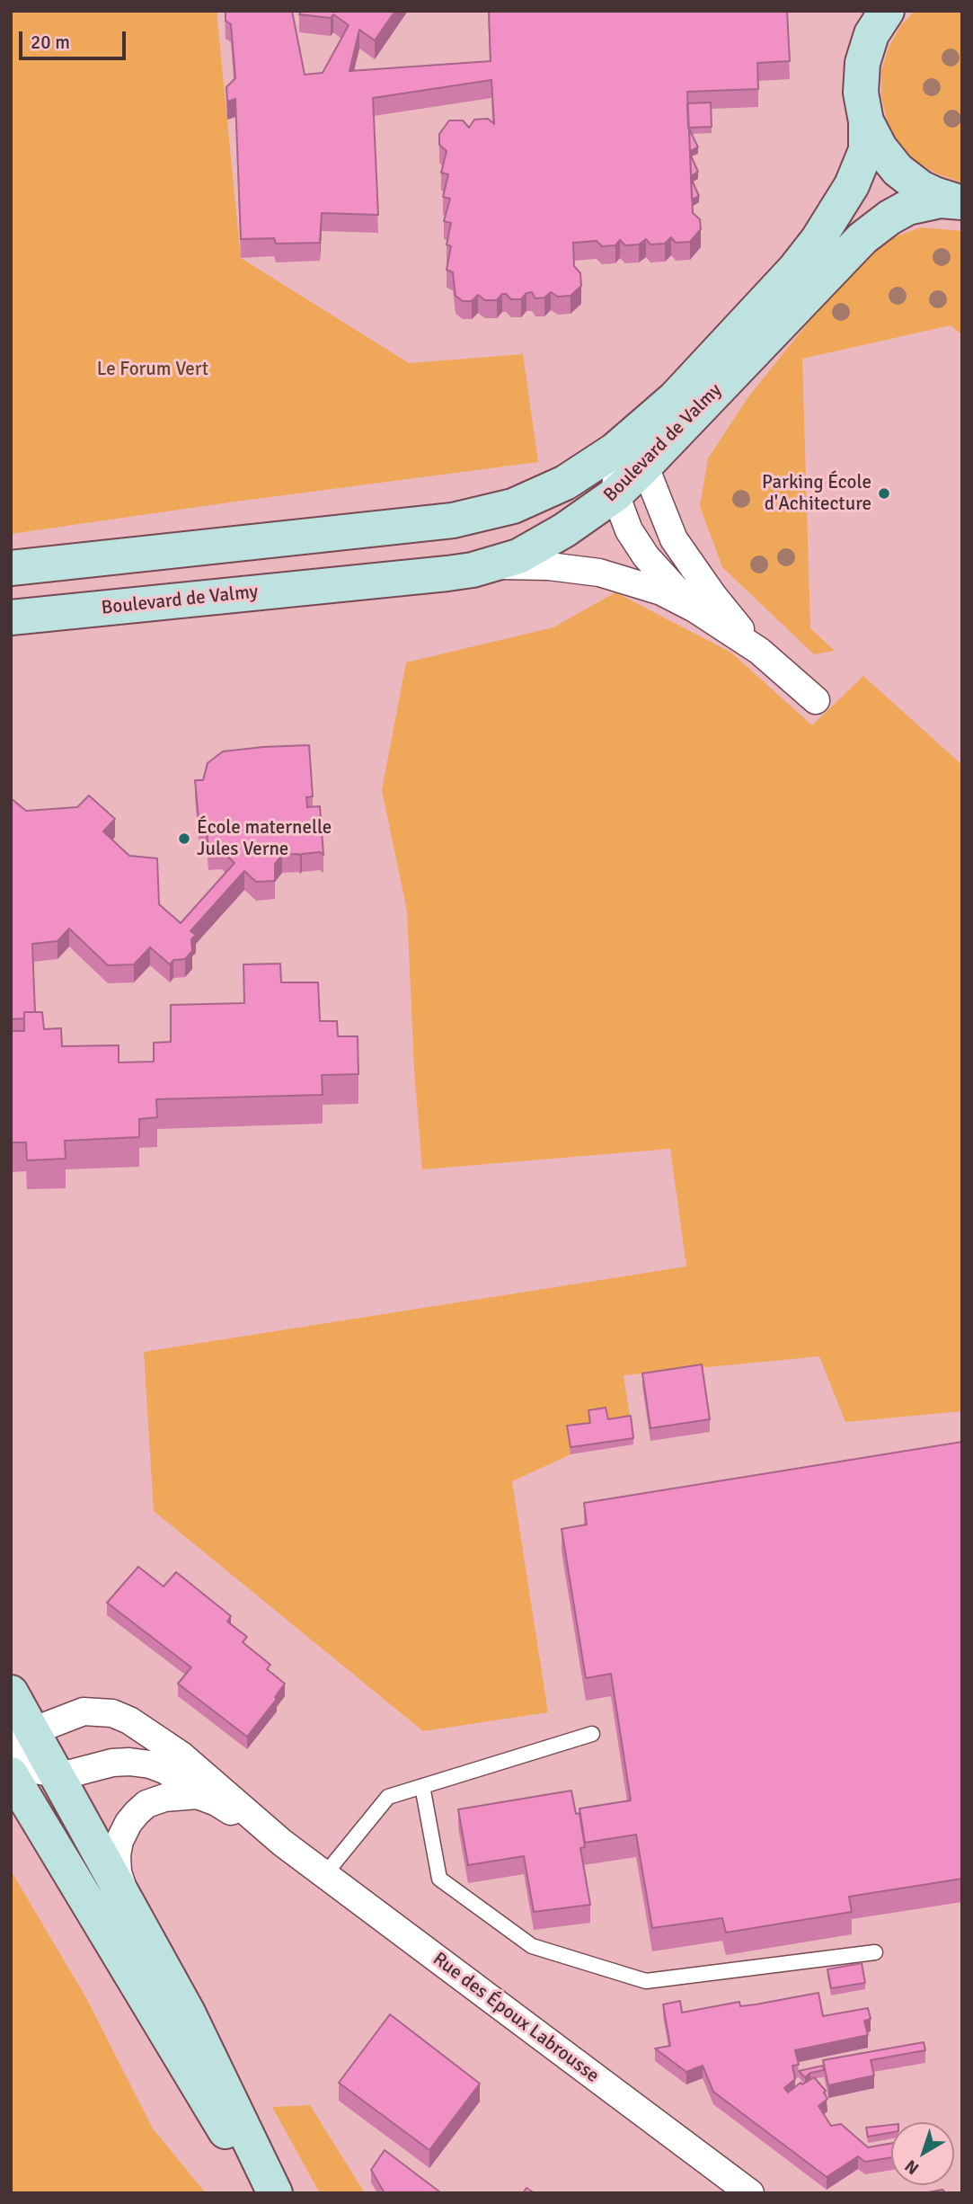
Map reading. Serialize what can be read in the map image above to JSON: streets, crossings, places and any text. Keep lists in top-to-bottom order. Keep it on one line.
{"streets":{"main road":["Boulevard de Valmy","Rue des Époux Labrousse"]},"parks":["Le Forum Vert"],"places":["Parking École d'Achitecture","École maternelle Jules Verne"],"scale_bar":"20 m","north":"bottom left"}
